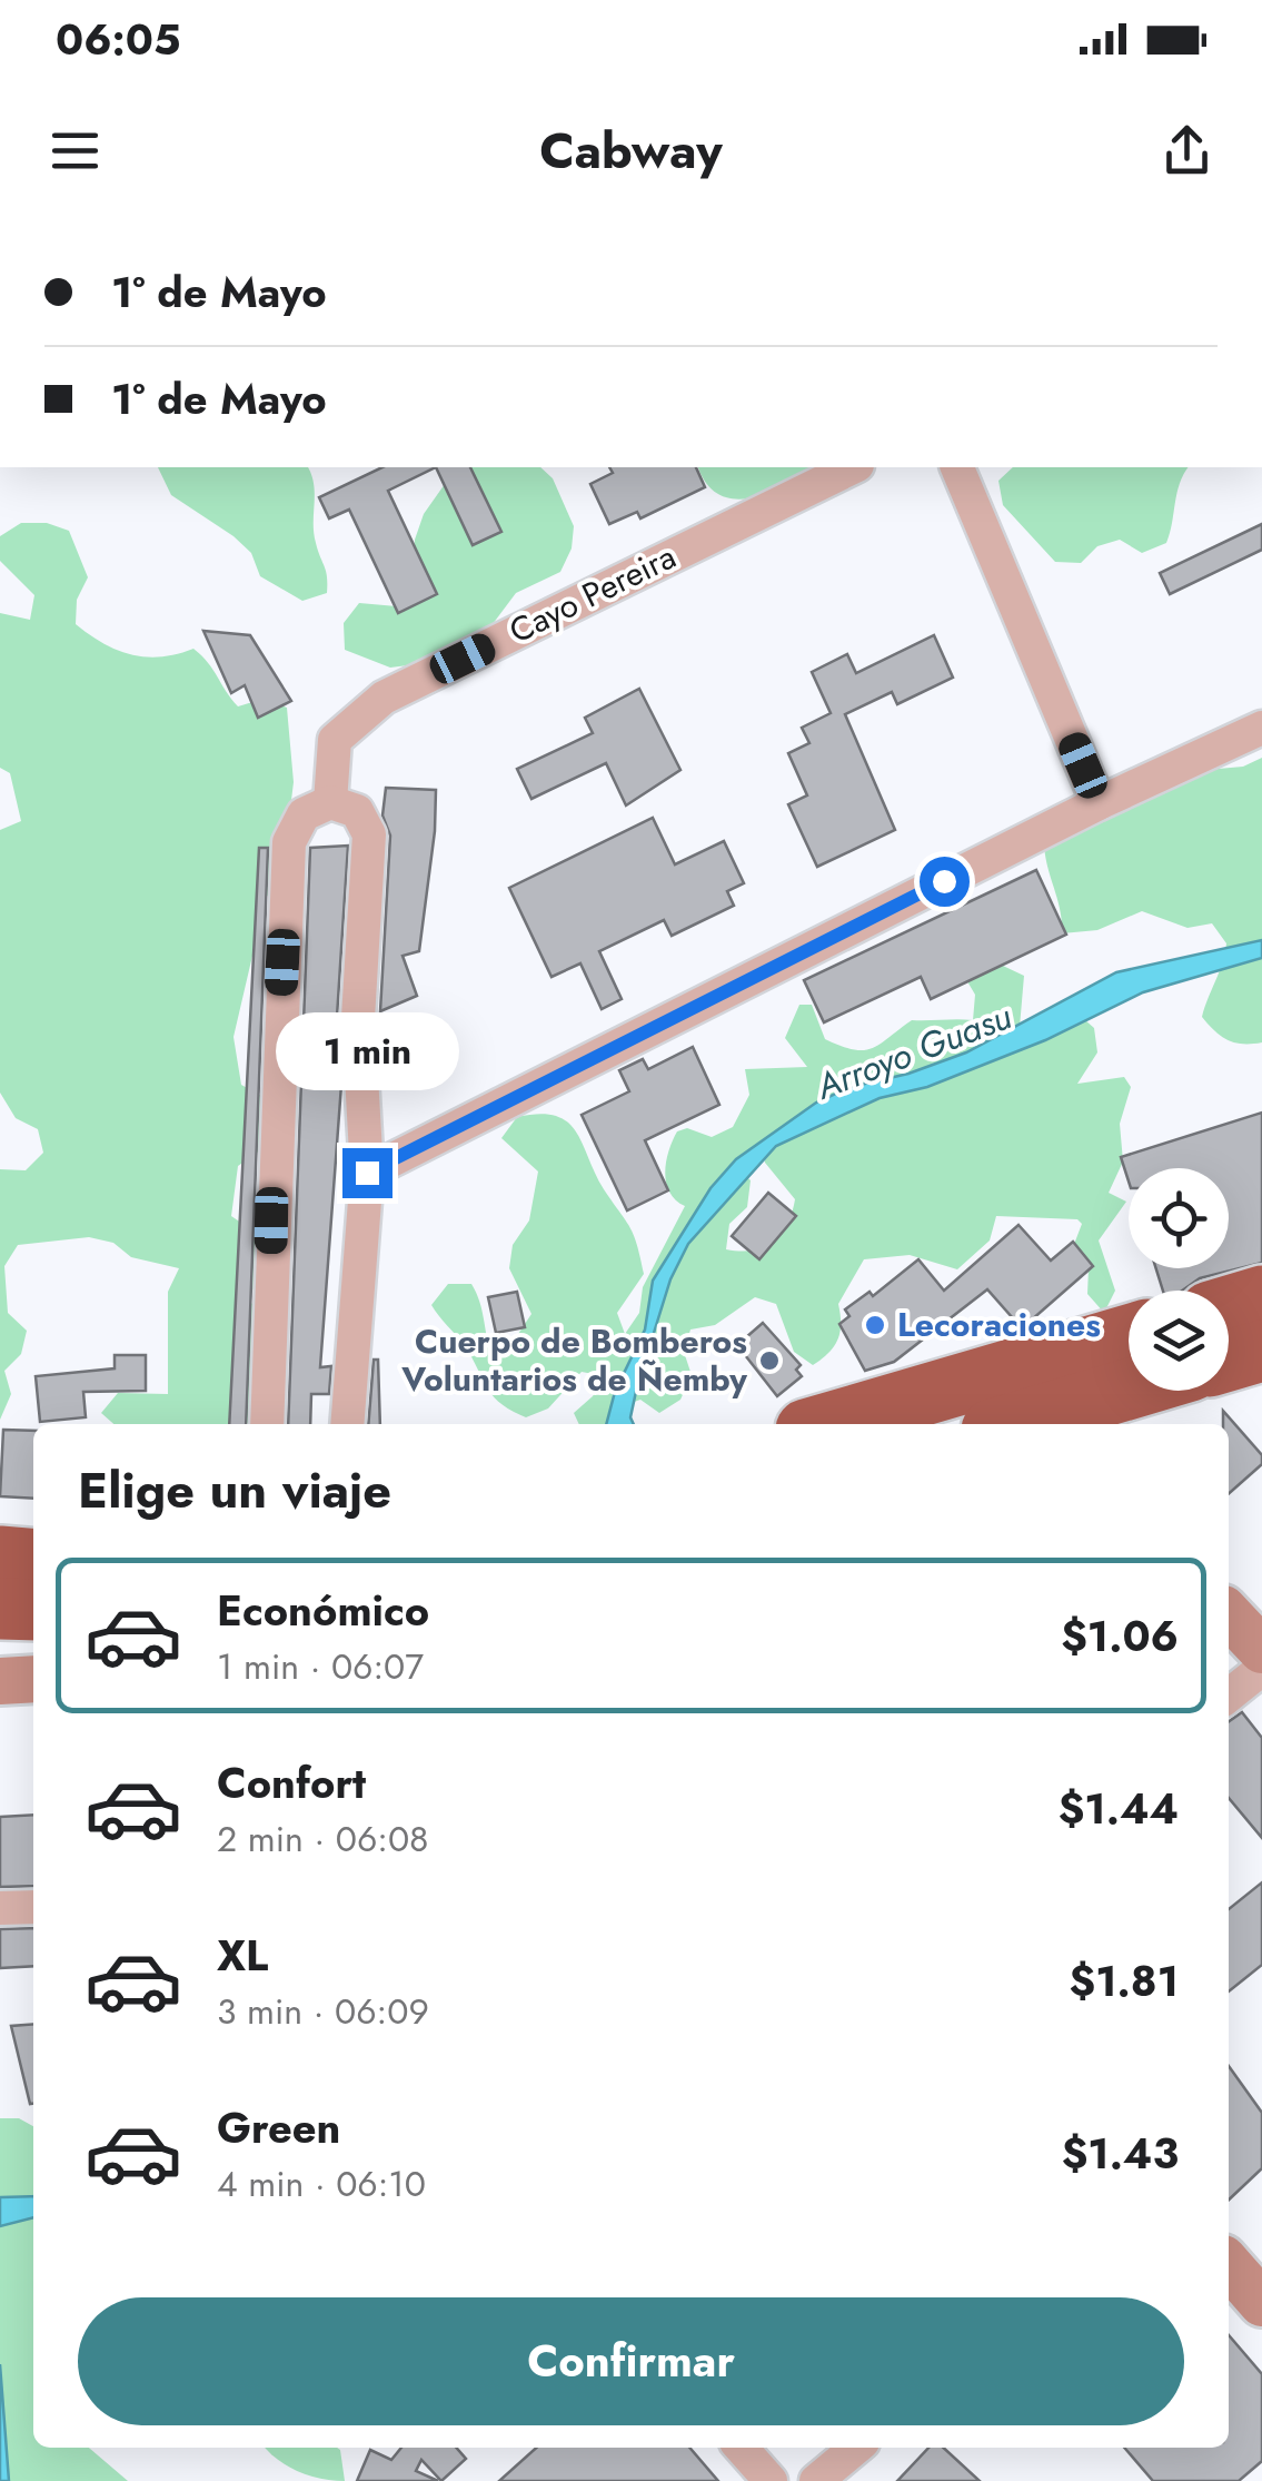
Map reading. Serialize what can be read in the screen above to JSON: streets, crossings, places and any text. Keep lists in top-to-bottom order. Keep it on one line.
{"streets":{"street":["Cayo Pereira"]},"water":["Arroyo Guasu"],"places":["Lecoraciones","Cuerpo de Bomberos Voluntarios de Ñemby"],"page":{"status":"06:05","header":"Cabway","banner":["1º de Mayo","1º de Mayo"],"bubble":"1 min","heading":"Elige un viaje","list":[{"name":"Económico","note":"1 min · 06:07","value":"$1.06"},{"name":"Confort","note":"2 min · 06:08","value":"$1.44"},{"name":"XL","note":"3 min · 06:09","value":"$1.81"},{"name":"Green","note":"4 min · 06:10","value":"$1.43"}],"buttons":"Confirmar"}}
